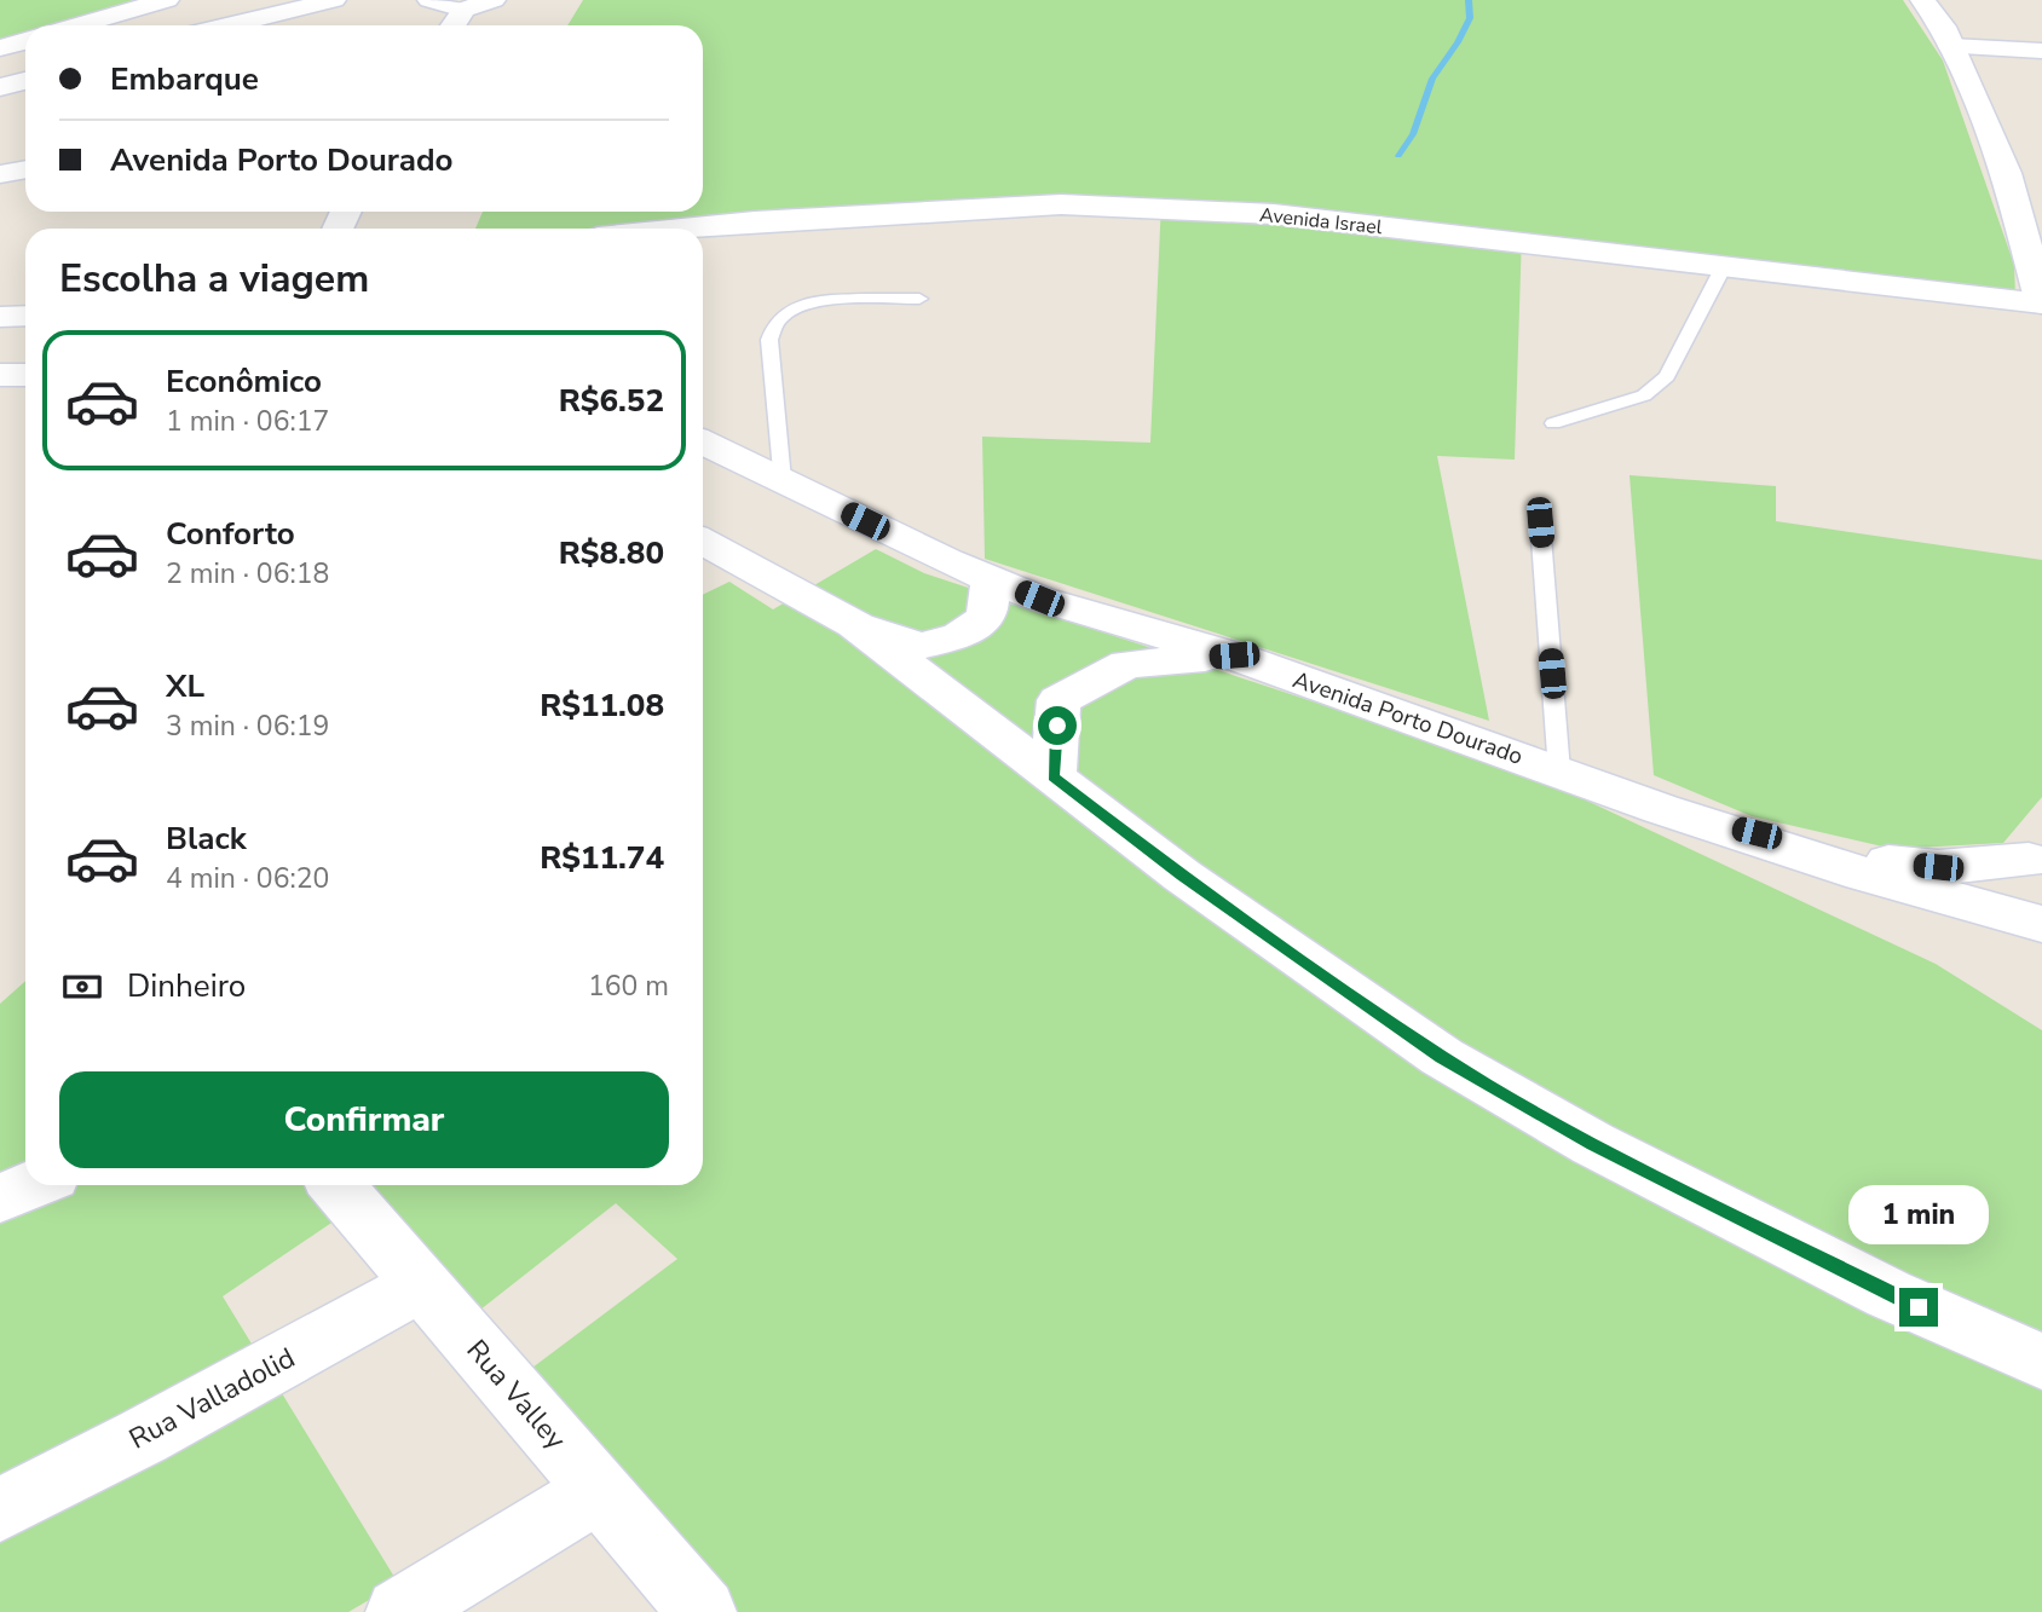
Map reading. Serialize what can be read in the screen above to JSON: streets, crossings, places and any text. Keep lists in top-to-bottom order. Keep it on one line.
{"streets":{"street":["Avenida Israel","Avenida Porto Dourado","Rua Valley","Rua Valladolid"]},"crossings":[["Rua Valley","Rua Valladolid"]],"page":{"banner":["Embarque","Avenida Porto Dourado"],"heading":"Escolha a viagem","list":[{"name":"Econômico","note":"1 min · 06:17","value":"R$6.52"},{"name":"Conforto","note":"2 min · 06:18","value":"R$8.80"},{"name":"XL","note":"3 min · 06:19","value":"R$11.08"},{"name":"Black","note":"4 min · 06:20","value":"R$11.74"}],"pay":["Dinheiro","160 m"],"buttons":"Confirmar","bubble":"1 min"}}
